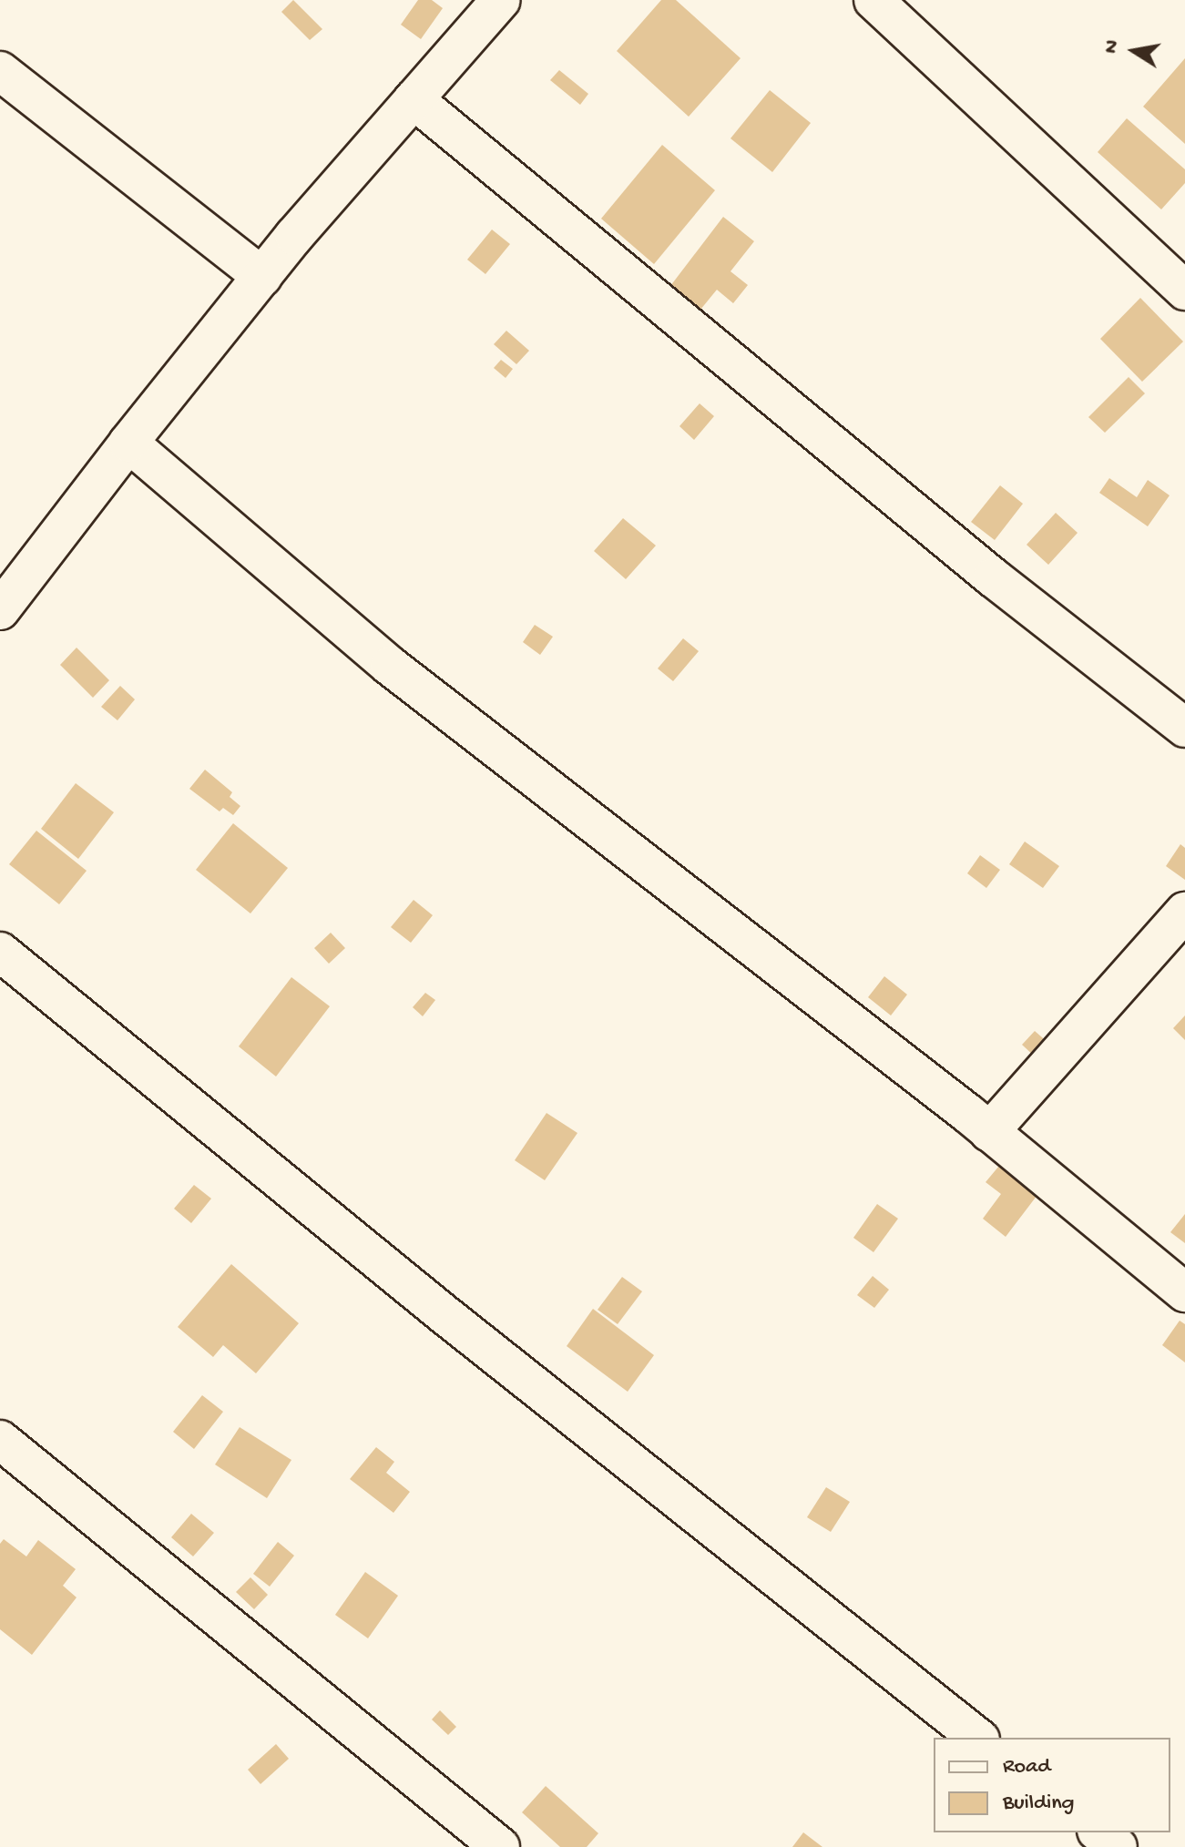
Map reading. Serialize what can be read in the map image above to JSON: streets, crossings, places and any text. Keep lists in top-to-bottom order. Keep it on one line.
{"legend":["Road","Building"],"north":"left"}
